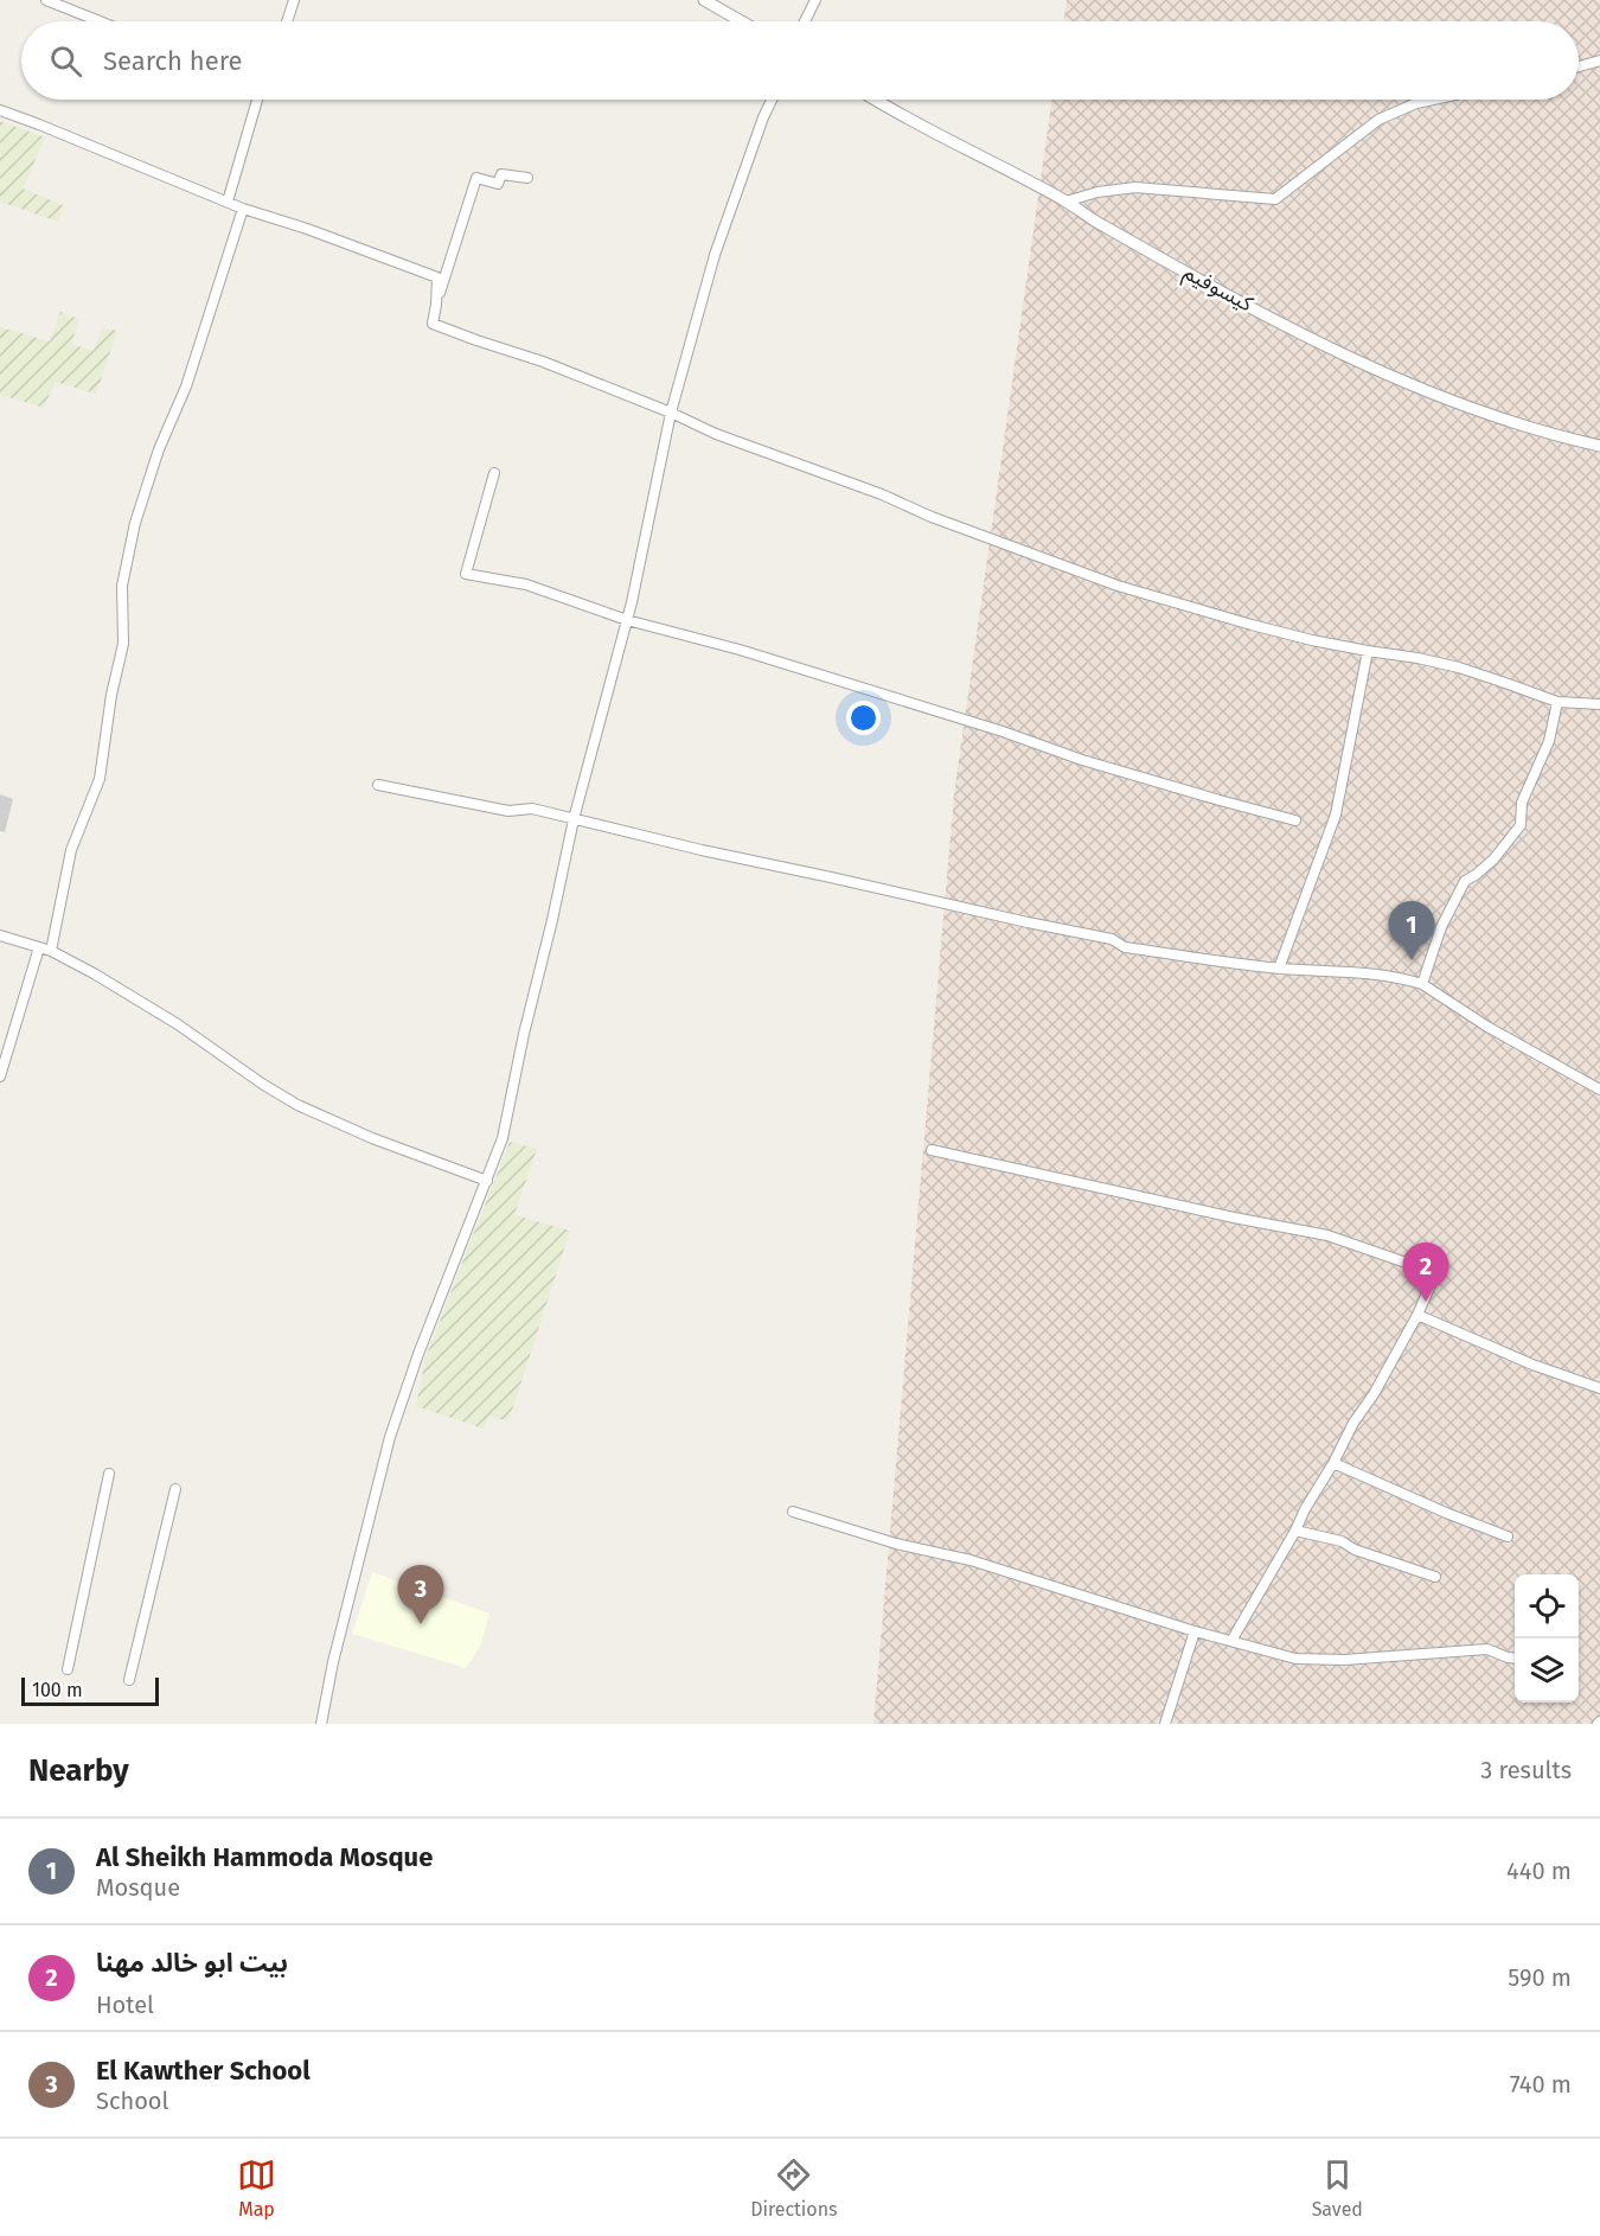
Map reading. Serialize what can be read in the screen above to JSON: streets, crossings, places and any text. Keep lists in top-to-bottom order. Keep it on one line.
{"streets":{"street":["كيسوفيم"]},"scale_bar":"100 m","page":{"search":"Search here","pins":["1","2","3"],"scale":"100 m","heading":["Nearby","3 results"],"list":[{"mark":"1","name":"Al Sheikh Hammoda Mosque","note":"Mosque","value":"440 m"},{"mark":"2","name":"بيت ابو خالد مهنا","note":"Hotel","value":"590 m"},{"mark":"3","name":"El Kawther School","note":"School","value":"740 m"}],"nav":["Map","Directions","Saved"]}}
